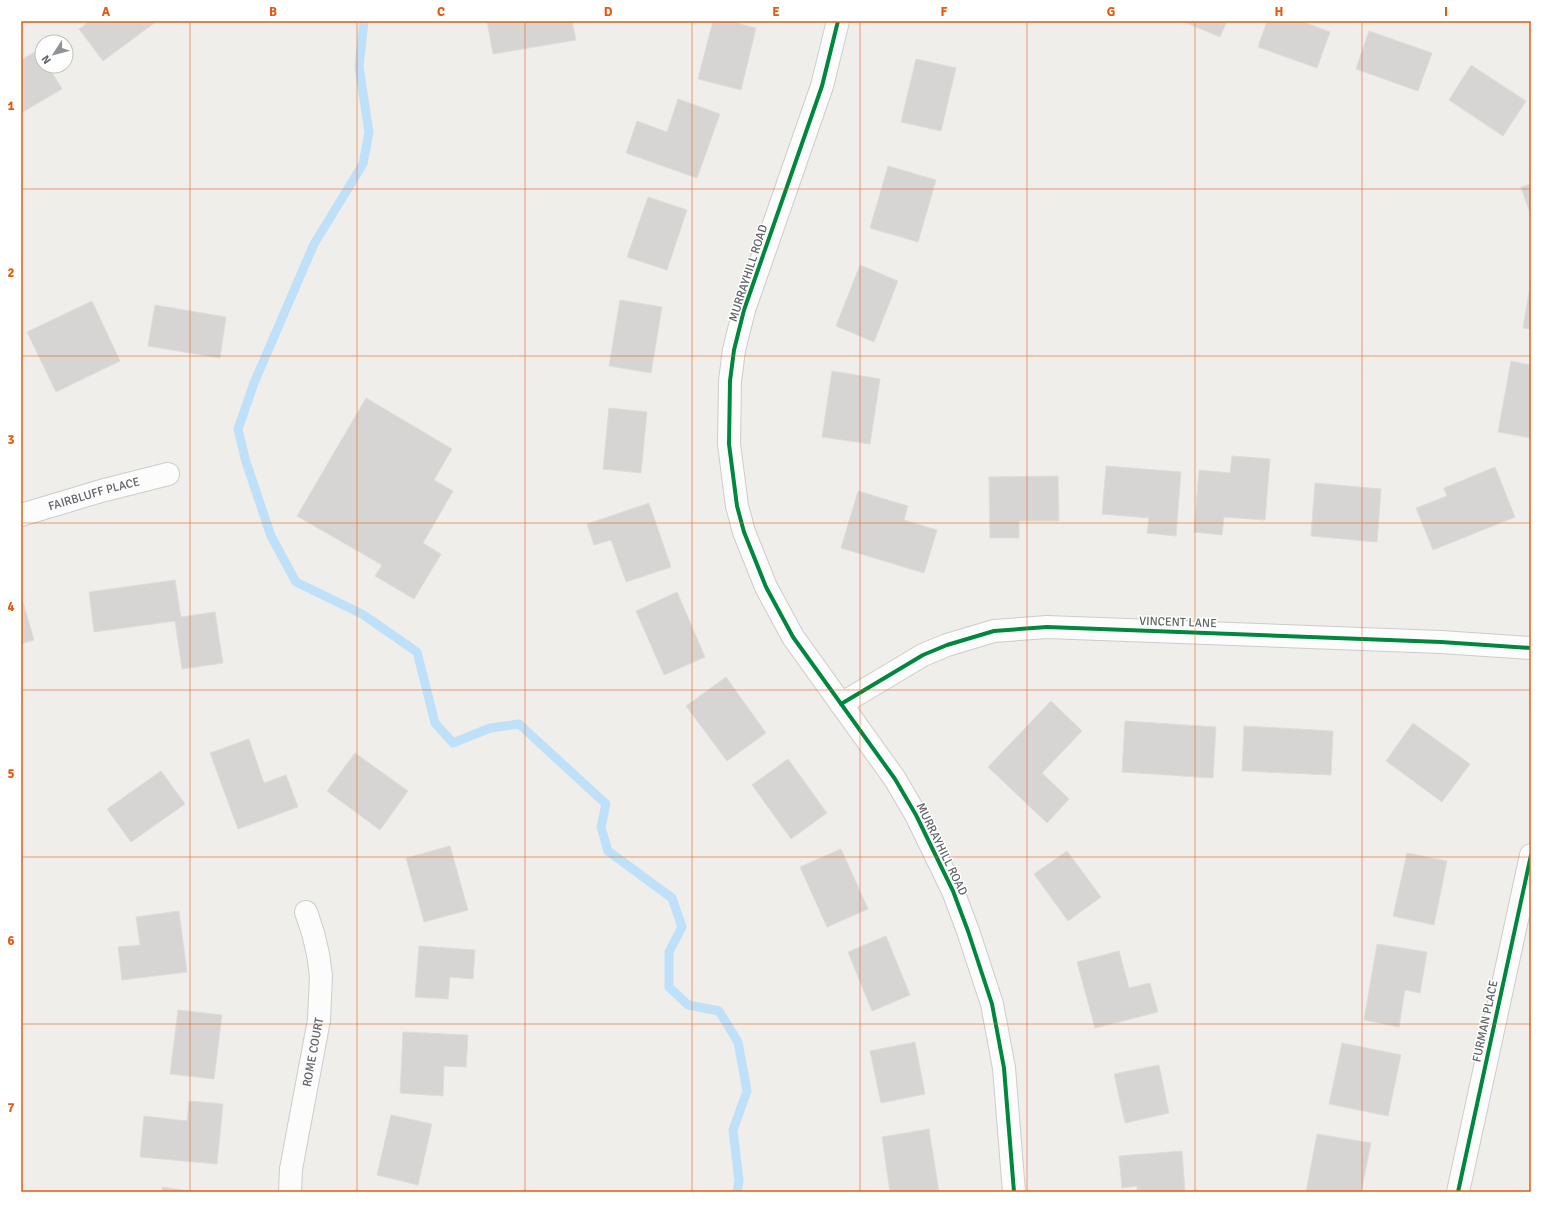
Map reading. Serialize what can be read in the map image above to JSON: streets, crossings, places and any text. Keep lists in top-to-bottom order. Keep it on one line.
{"streets":{"street":["MURRAYHILL ROAD","FAIRBLUFF PLACE","VINCENT LANE","FURMAN PLACE","ROME COURT"]},"crossings":[["MURRAYHILL ROAD","VINCENT LANE"]],"north":"bottom left","grid":{"columns":["A","B","C","D","E","F","G","H","I"],"rows":["1","2","3","4","5","6","7"]}}
